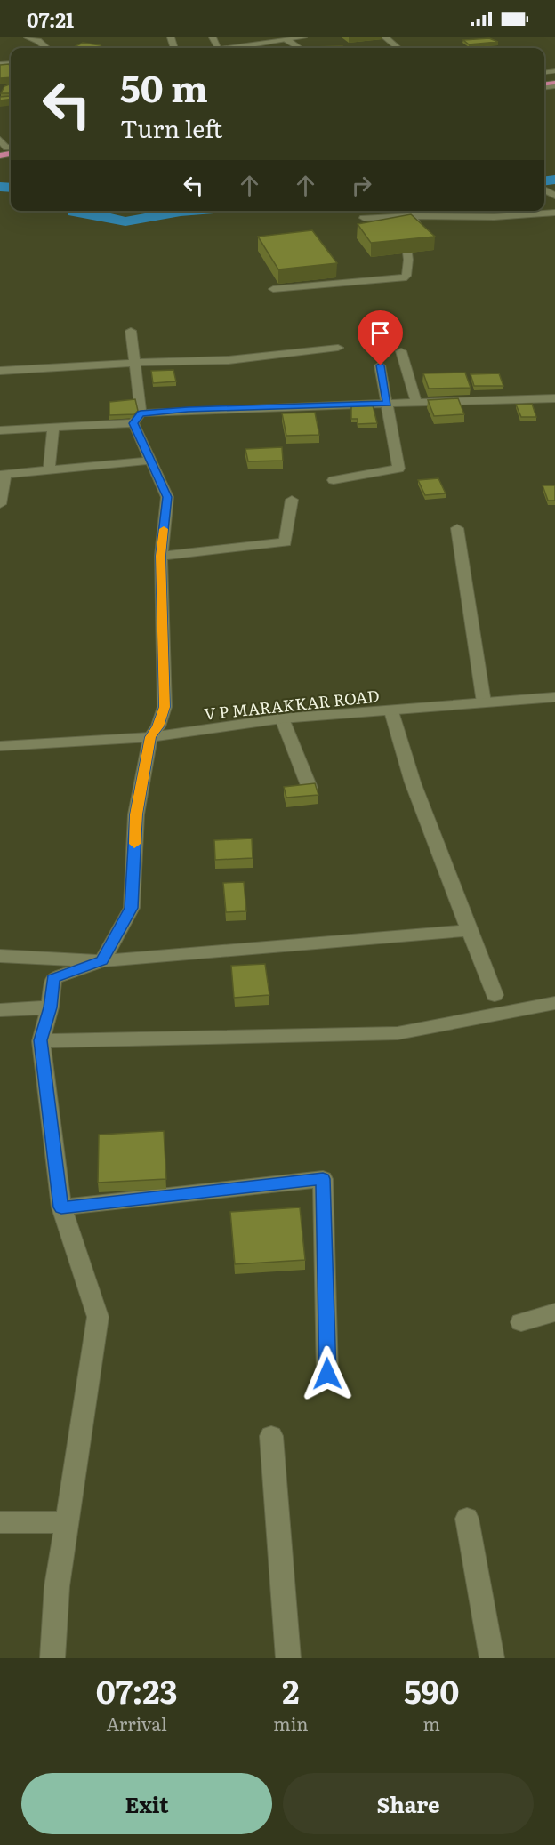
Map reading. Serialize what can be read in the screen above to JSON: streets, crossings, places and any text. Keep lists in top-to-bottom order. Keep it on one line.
{"streets":{"street":["V P MARAKKAR ROAD"]},"page":{"status":"07:21","turn":["50 m","Turn left"],"eta":["07:23","Arrival","2","min","590","m"],"buttons":["Exit","Share"]}}
